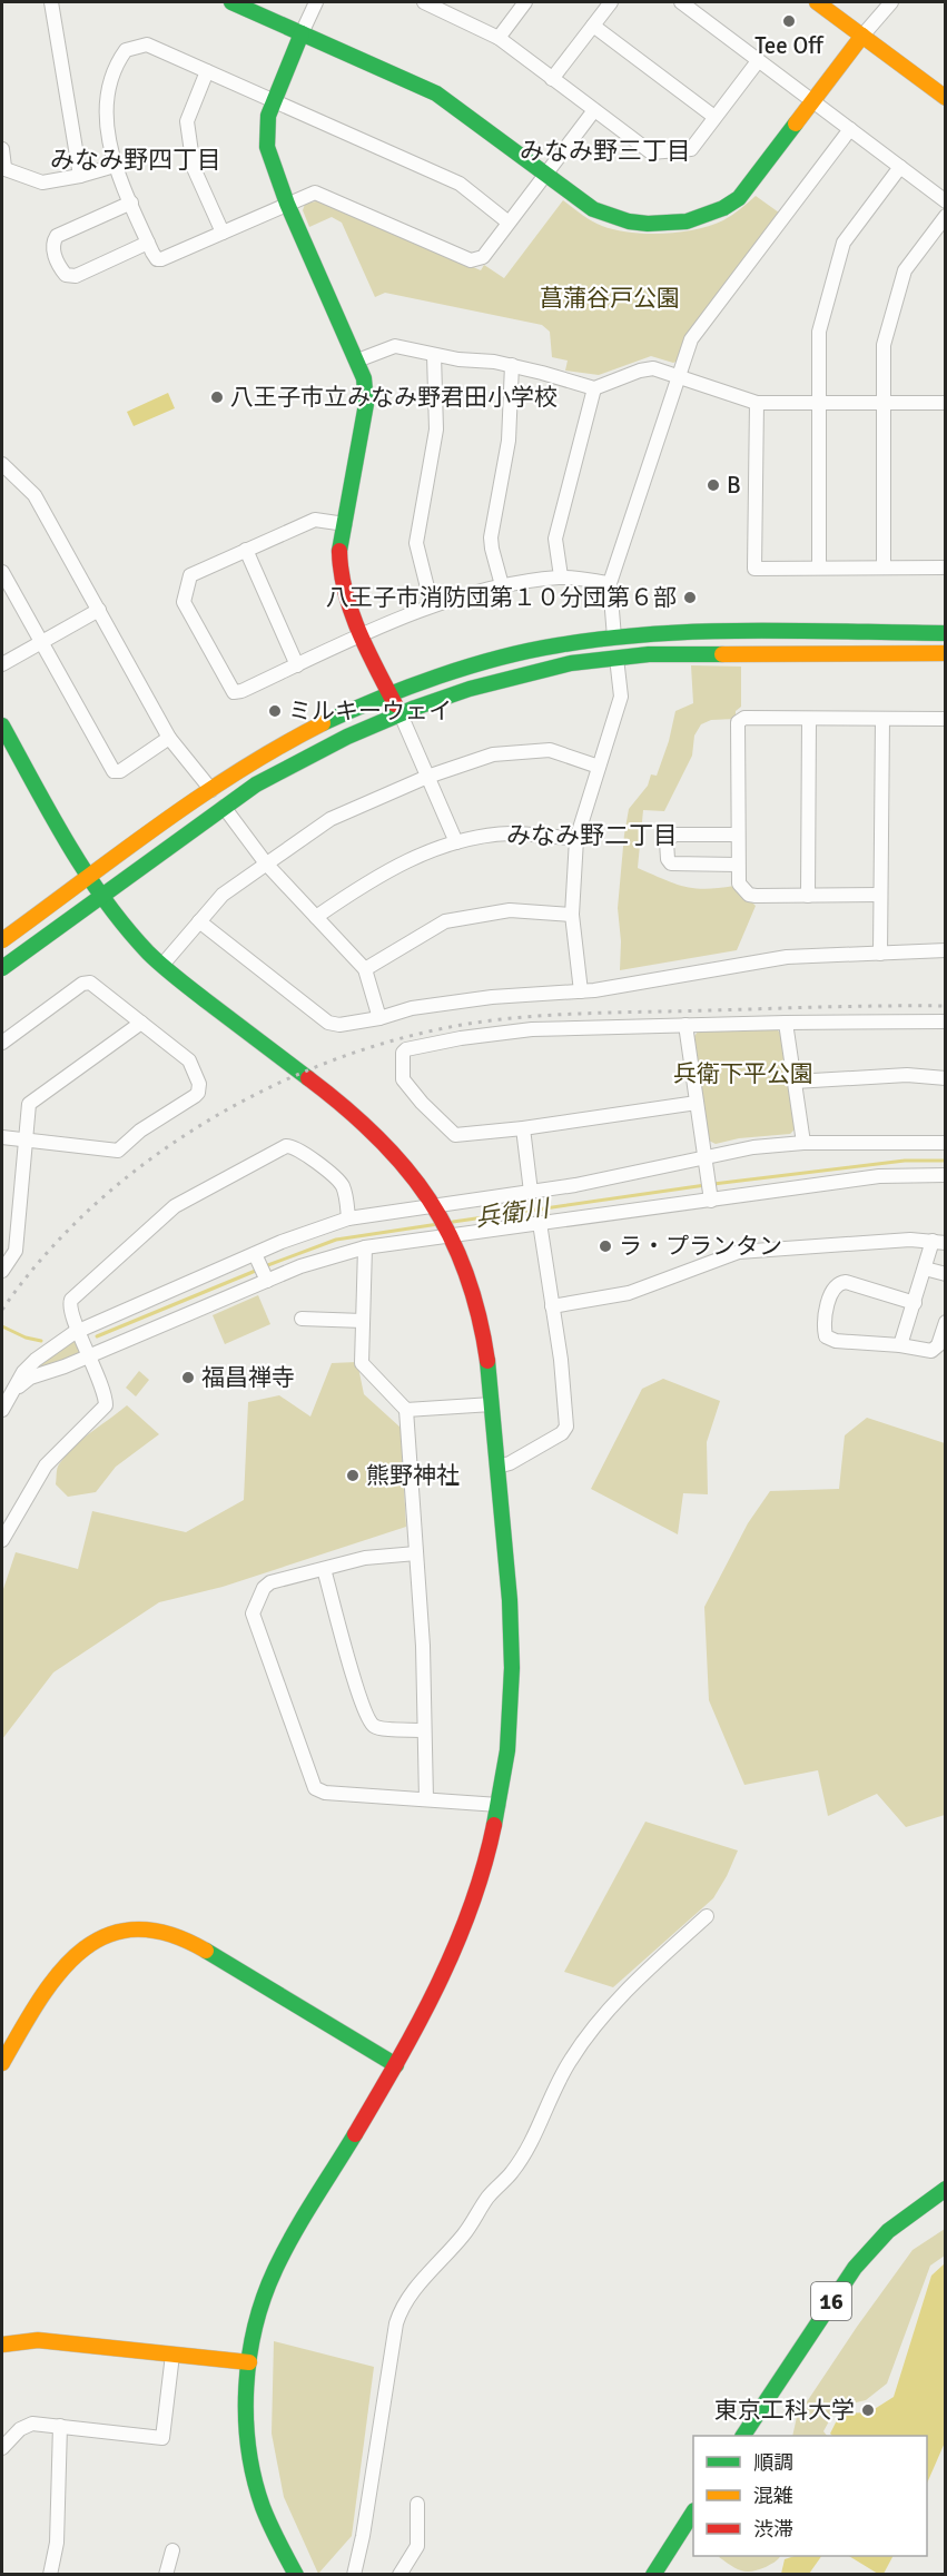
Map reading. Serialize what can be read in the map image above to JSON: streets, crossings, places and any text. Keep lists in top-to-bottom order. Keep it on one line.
{"streets":{"main road":["16"]},"districts":["みなみ野三丁目","みなみ野四丁目","みなみ野二丁目"],"water":["兵衛川"],"parks":["菖蒲谷戸公園","兵衛下平公園"],"places":["Tee Off","八王子市立みなみ野君田小学校","B","八王子市消防団第１０分団第６部","ミルキーウェイ","ラ・プランタン","福昌禅寺","熊野神社","東京工科大学"],"legend":["順調","混雑","渋滞"]}
